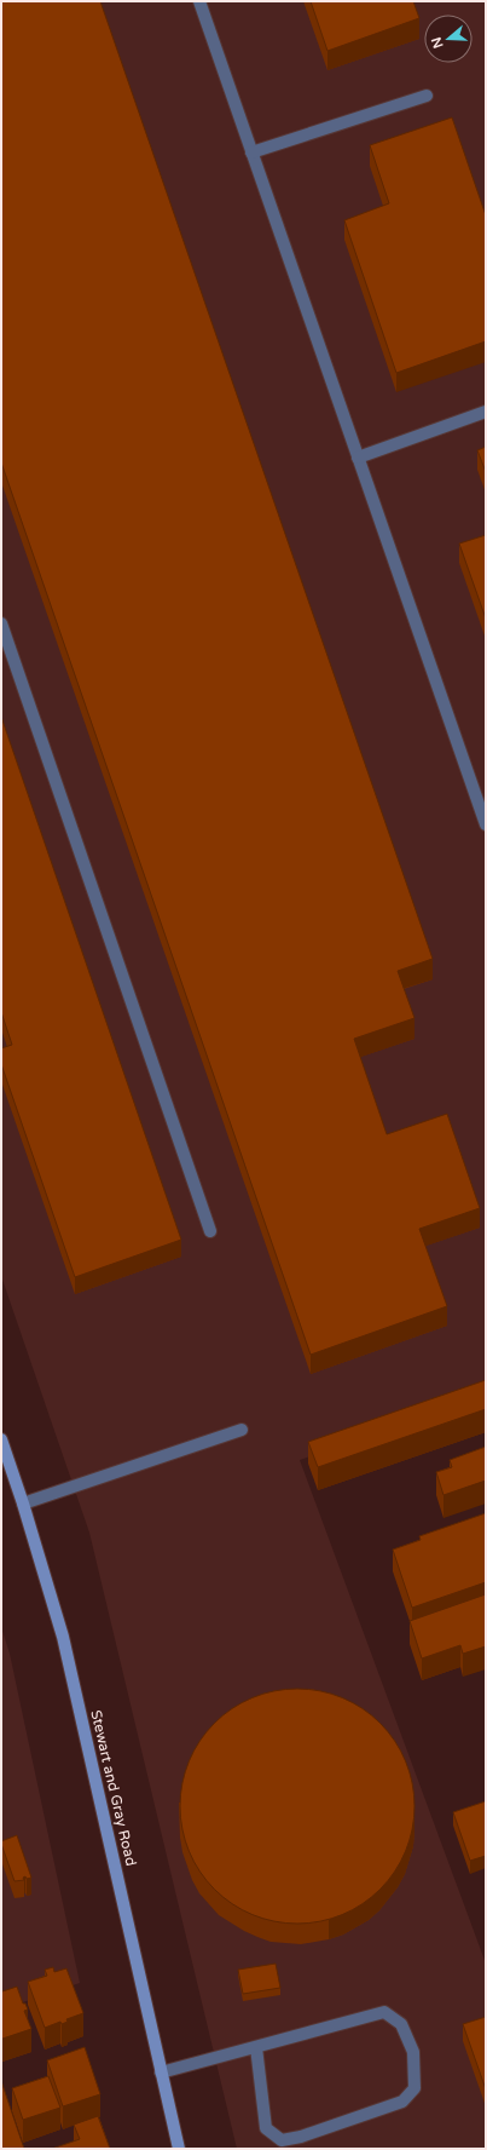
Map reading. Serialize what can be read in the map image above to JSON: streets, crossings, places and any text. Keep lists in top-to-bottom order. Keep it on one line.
{"streets":{"main road":["Stewart and Gray Road"]},"north":"left"}
